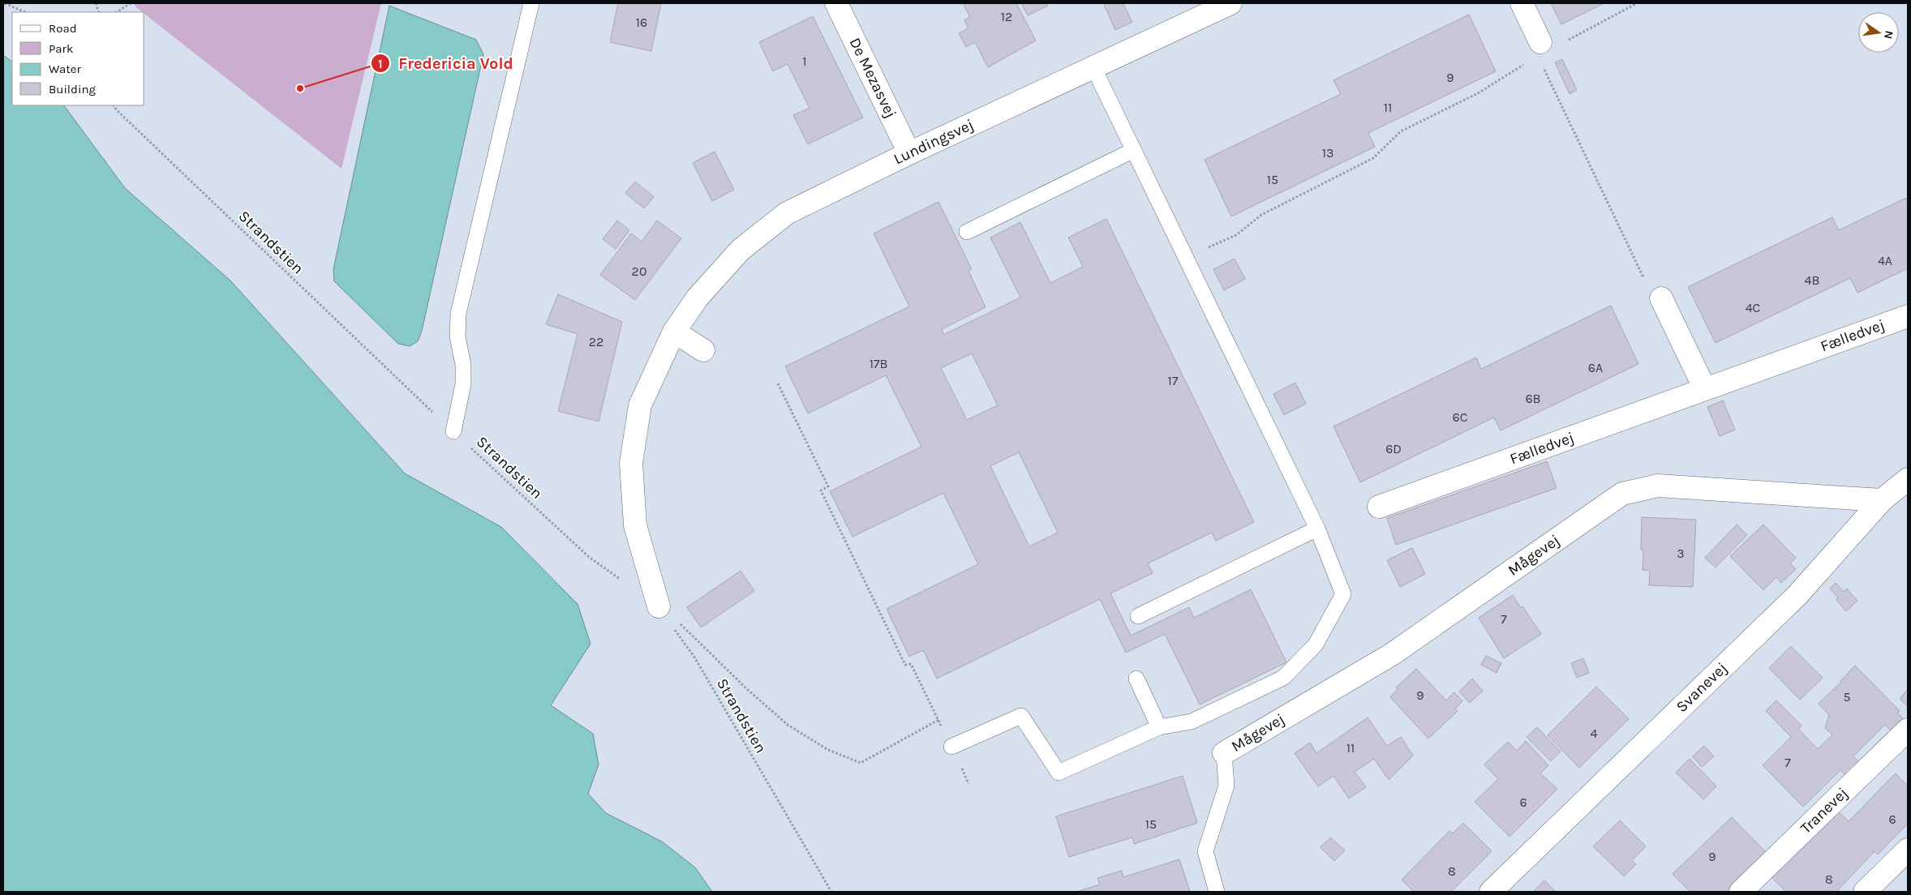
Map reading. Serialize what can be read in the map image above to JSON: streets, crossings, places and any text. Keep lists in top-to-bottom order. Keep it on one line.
{"streets":{"street":["De Mezasvej","Lundingsvej","Fælledvej","Mågevej","Svanevej","Tranevej"],"path":["Strandstien"]},"crossings":[["De Mezasvej","Lundingsvej"],["Lundingsvej","Strandstien"],["Mågevej","Svanevej"]],"places":["Fredericia Vold"],"house_numbers":["12","16","1","9","11","13","15","4A","20","4B","4C","22","17B","6A","17","6B","6C","6D","3","7","9","5","4","11","7","6","6","15","9","8","8"],"legend":["Road","Park","Water","Building"],"north":"right"}
